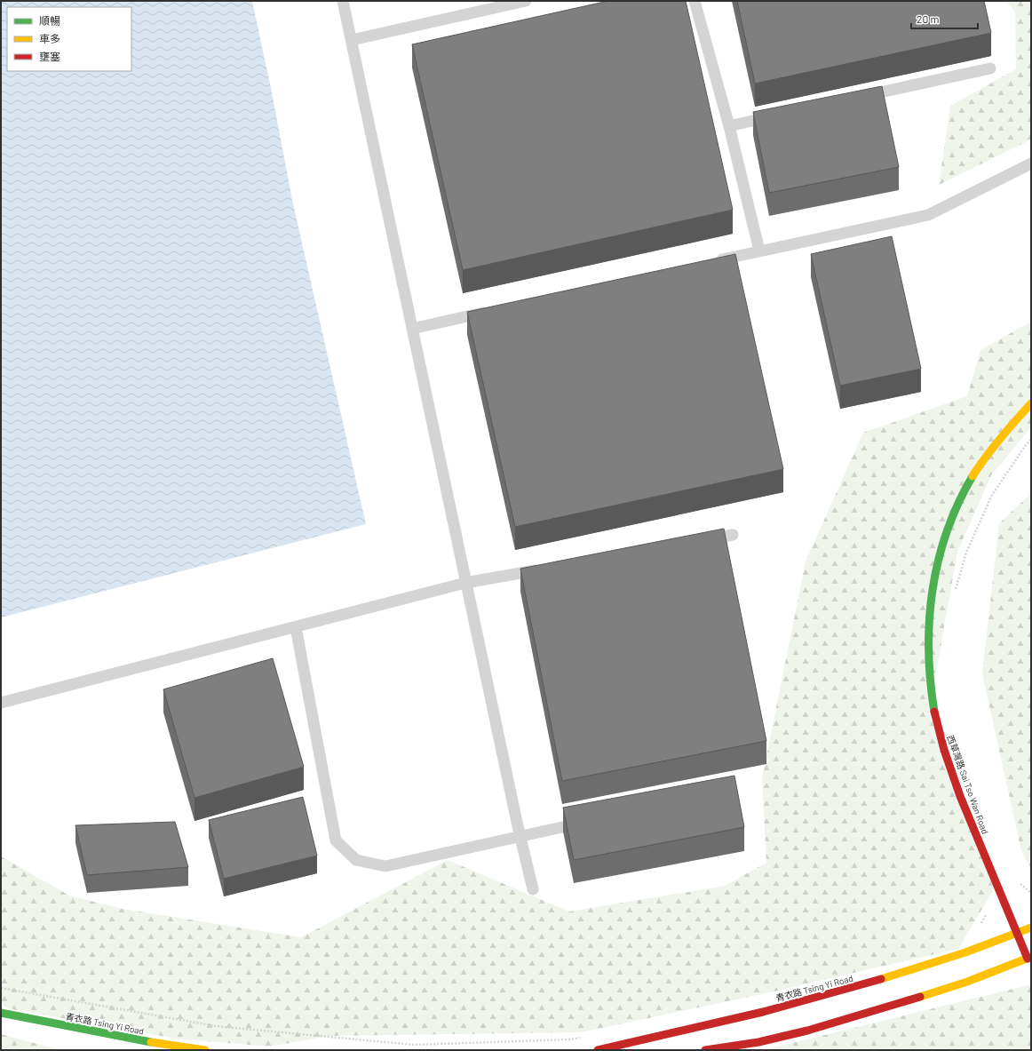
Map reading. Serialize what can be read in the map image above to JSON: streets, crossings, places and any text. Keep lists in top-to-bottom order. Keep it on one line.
{"streets":{"main road":["西草灣路 Sai Tso Wan Road","青衣路 Tsing Yi Road"]},"crossings":[["西草灣路 Sai Tso Wan Road","青衣路 Tsing Yi Road"]],"legend":["順暢","車多","壅塞"],"scale_bar":"20 m"}
